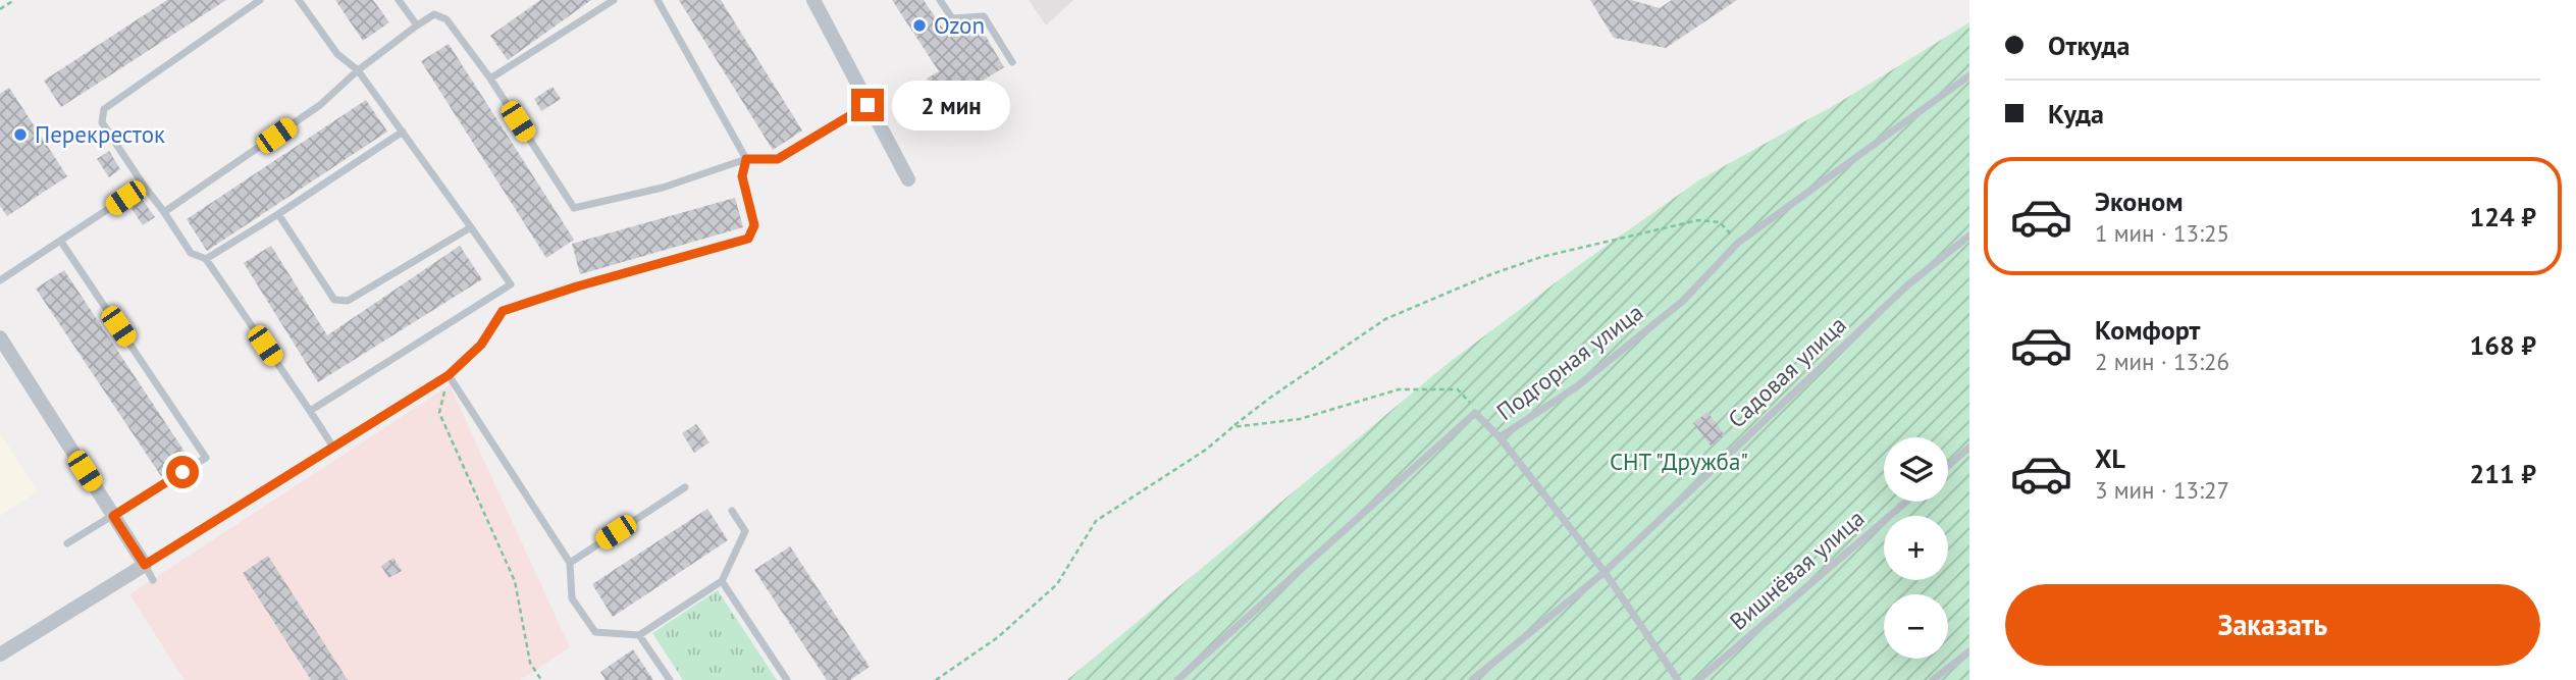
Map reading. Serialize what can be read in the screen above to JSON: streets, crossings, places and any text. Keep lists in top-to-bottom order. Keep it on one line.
{"streets":{"lane":["Подгорная улица","Садовая улица","Вишнёвая улица"]},"parks":["СНТ \"Дружба\""],"places":["Ozon","Перекресток"],"page":{"banner":["Откуда","Куда"],"bubble":"2 мин","list":[{"name":"Эконом","note":"1 мин · 13:25","value":"124 ₽"},{"name":"Комфорт","note":"2 мин · 13:26","value":"168 ₽"},{"name":"XL","note":"3 мин · 13:27","value":"211 ₽"}],"map_buttons":["+","−"],"buttons":"Заказать"}}
